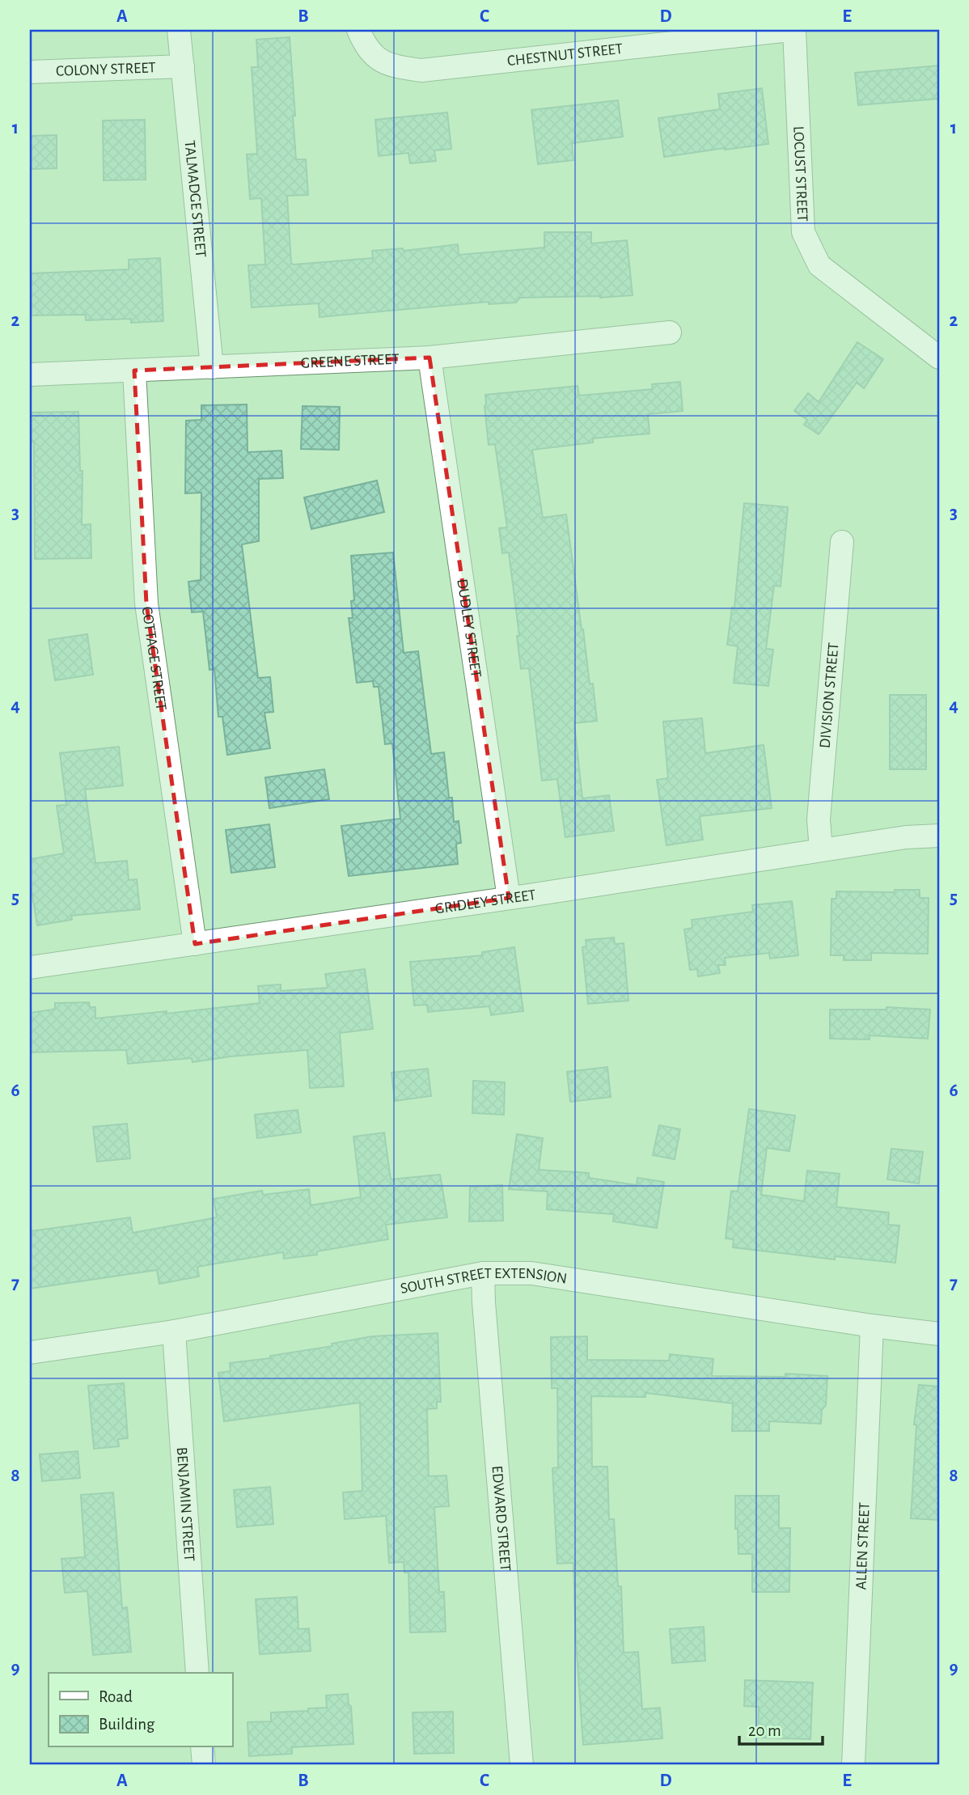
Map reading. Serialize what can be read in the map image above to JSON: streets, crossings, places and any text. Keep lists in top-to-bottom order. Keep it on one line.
{"streets":{"street":["CHESTNUT STREET","COLONY STREET","LOCUST STREET","TALMADGE STREET","GREENE STREET","DUDLEY STREET","COTTAGE STREET","DIVISION STREET","GRIDLEY STREET","SOUTH STREET EXTENSION","BENJAMIN STREET","EDWARD STREET","ALLEN STREET"]},"crossings":[["CHESTNUT STREET","LOCUST STREET"],["COLONY STREET","TALMADGE STREET"],["TALMADGE STREET","GREENE STREET"],["GREENE STREET","DUDLEY STREET"],["GREENE STREET","COTTAGE STREET"],["DUDLEY STREET","GRIDLEY STREET"],["COTTAGE STREET","GRIDLEY STREET"],["DIVISION STREET","GRIDLEY STREET"],["SOUTH STREET EXTENSION","BENJAMIN STREET"],["SOUTH STREET EXTENSION","EDWARD STREET"],["SOUTH STREET EXTENSION","ALLEN STREET"]],"legend":["Road","Building"],"scale_bar":"20 m","grid":{"columns":["A","B","C","D","E"],"rows":["1","2","3","4","5","6","7","8","9"]}}
